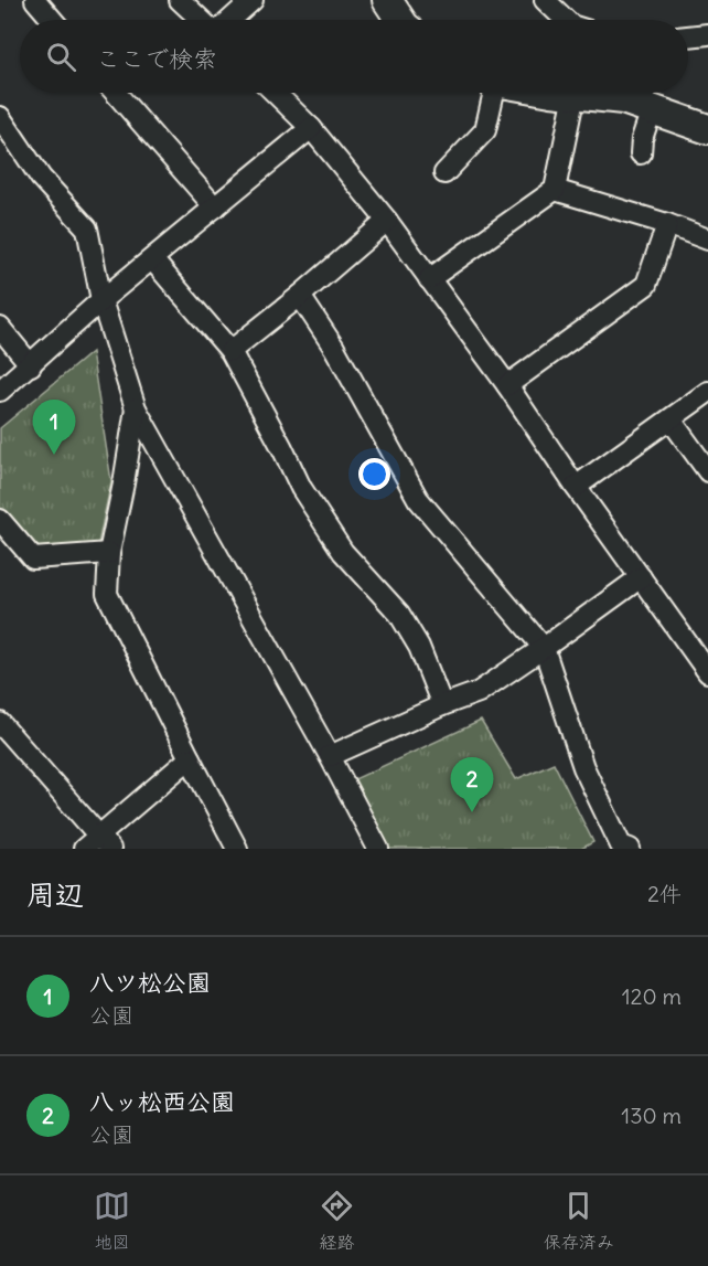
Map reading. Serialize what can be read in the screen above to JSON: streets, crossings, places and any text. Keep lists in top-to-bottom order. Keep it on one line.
{"page":{"search":"ここで検索","pins":["1","2"],"heading":["周辺","2件"],"list":[{"mark":"1","name":"八ツ松公園","note":"公園","value":"120 m"},{"mark":"2","name":"八ッ松西公園","note":"公園","value":"130 m"}],"nav":["地図","経路","保存済み"]}}
